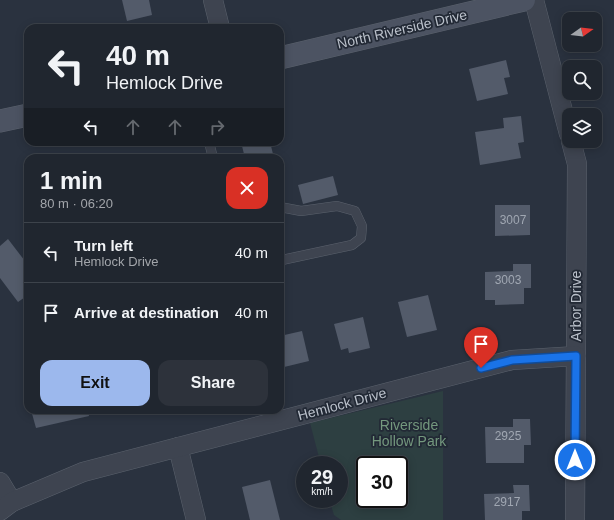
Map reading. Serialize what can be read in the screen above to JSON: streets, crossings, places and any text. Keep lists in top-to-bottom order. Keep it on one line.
{"streets":{"street":["North Riverside Drive","Arbor Drive","Hemlock Drive"]},"crossings":[["Arbor Drive","Hemlock Drive"]],"parks":["Riverside Hollow Park"],"house_numbers":["3007","3003","2925","2917"],"north":"right","page":{"turn":["40 m","Hemlock Drive"],"heading":["1 min","80 m · 06:20"],"list":[{"name":"Turn left","note":"Hemlock Drive","value":"40 m"},{"name":"Arrive at destination","value":"40 m"}],"buttons":["Exit","Share"],"speed":"29 km/h","limit":"30"}}
